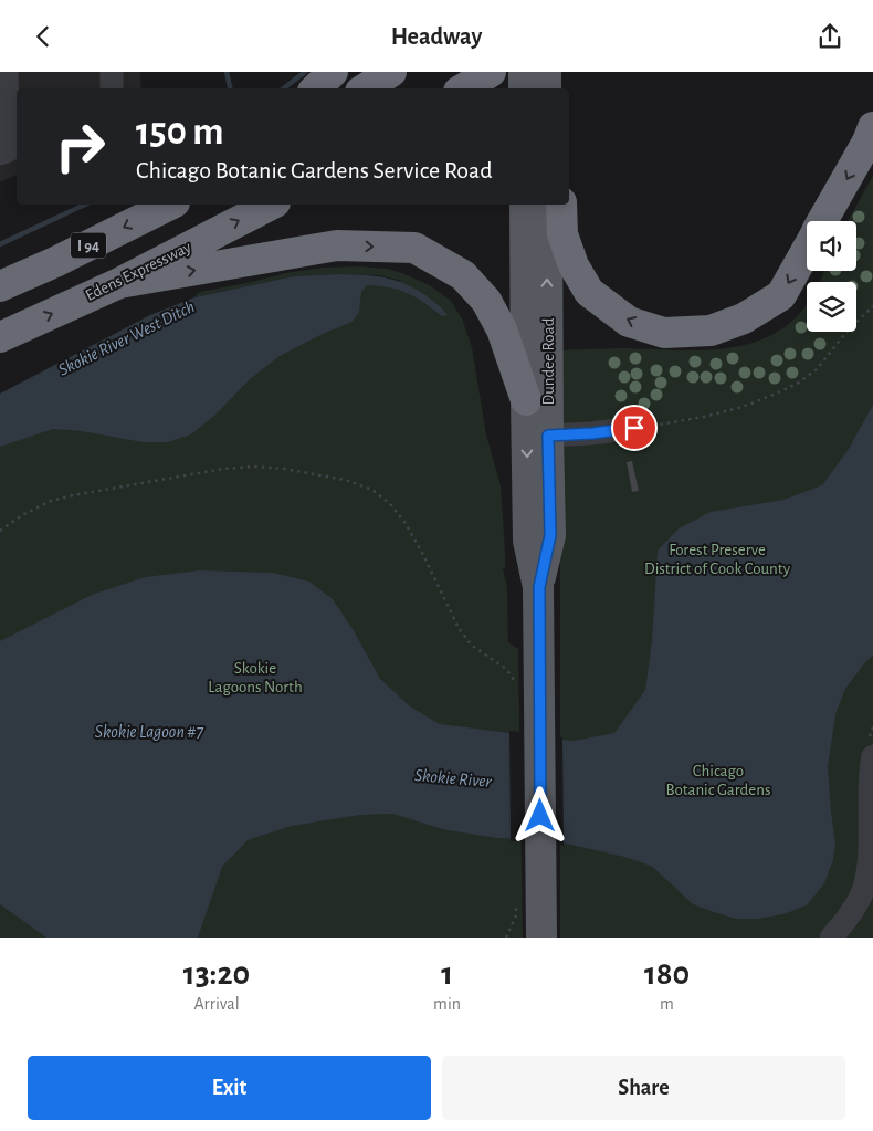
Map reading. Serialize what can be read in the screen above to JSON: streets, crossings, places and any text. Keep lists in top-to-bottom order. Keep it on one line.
{"streets":{"highway":["I 94","Edens Expressway"],"main road":["Dundee Road"]},"water":["Skokie River West Ditch","Skokie Lagoon #7","Skokie River"],"parks":["Forest Preserve District of Cook County","Skokie Lagoons North","Chicago Botanic Gardens"],"page":{"header":"Headway","turn":["150 m","Chicago Botanic Gardens Service Road"],"eta":["13:20","Arrival","1","min","180","m"],"buttons":["Exit","Share"]}}
